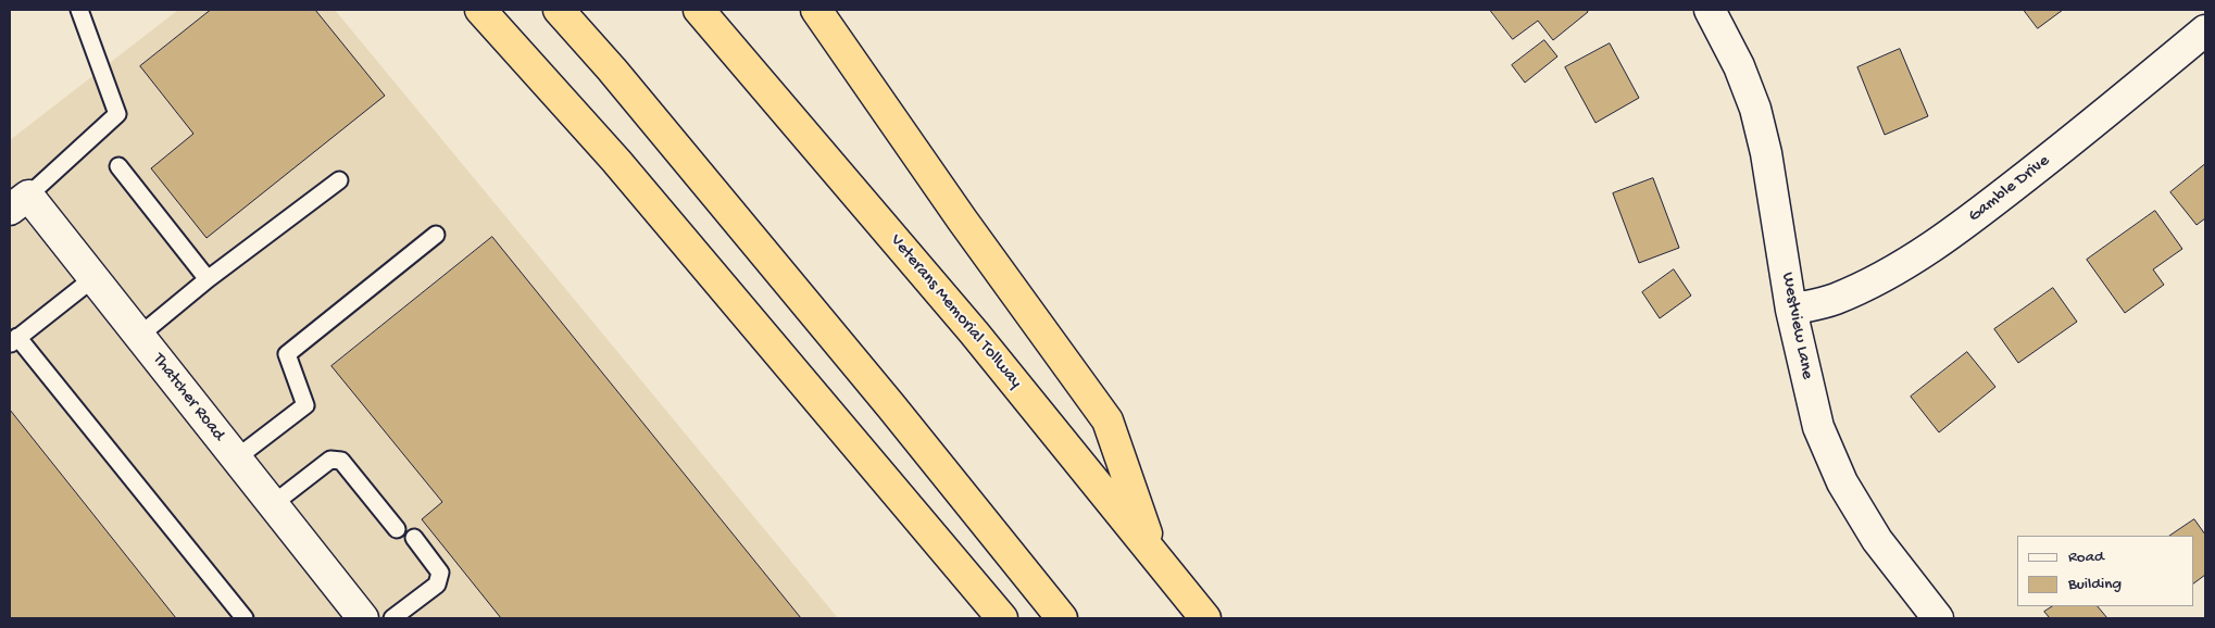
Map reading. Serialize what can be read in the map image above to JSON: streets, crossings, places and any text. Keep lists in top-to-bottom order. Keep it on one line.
{"streets":{"highway":["Veterans Memorial Tollway"],"street":["Gamble Drive","Westview Lane","Thatcher Road"]},"crossings":[["Gamble Drive","Westview Lane"]],"legend":["Road","Building"]}
